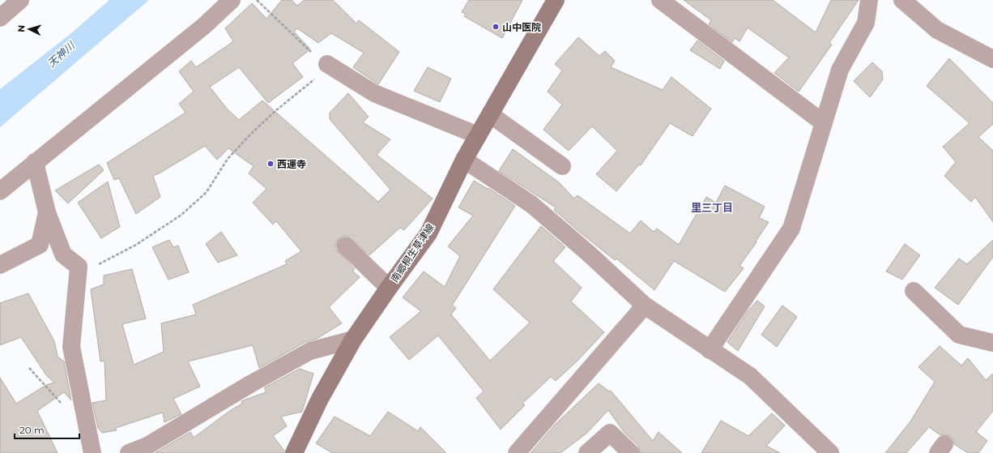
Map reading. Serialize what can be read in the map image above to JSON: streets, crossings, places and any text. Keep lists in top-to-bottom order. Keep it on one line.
{"streets":{"main road":["南郷桐生草津線"]},"districts":["里三丁目"],"water":["天神川"],"places":["山中医院","西運寺"],"scale_bar":"20 m","north":"left"}
